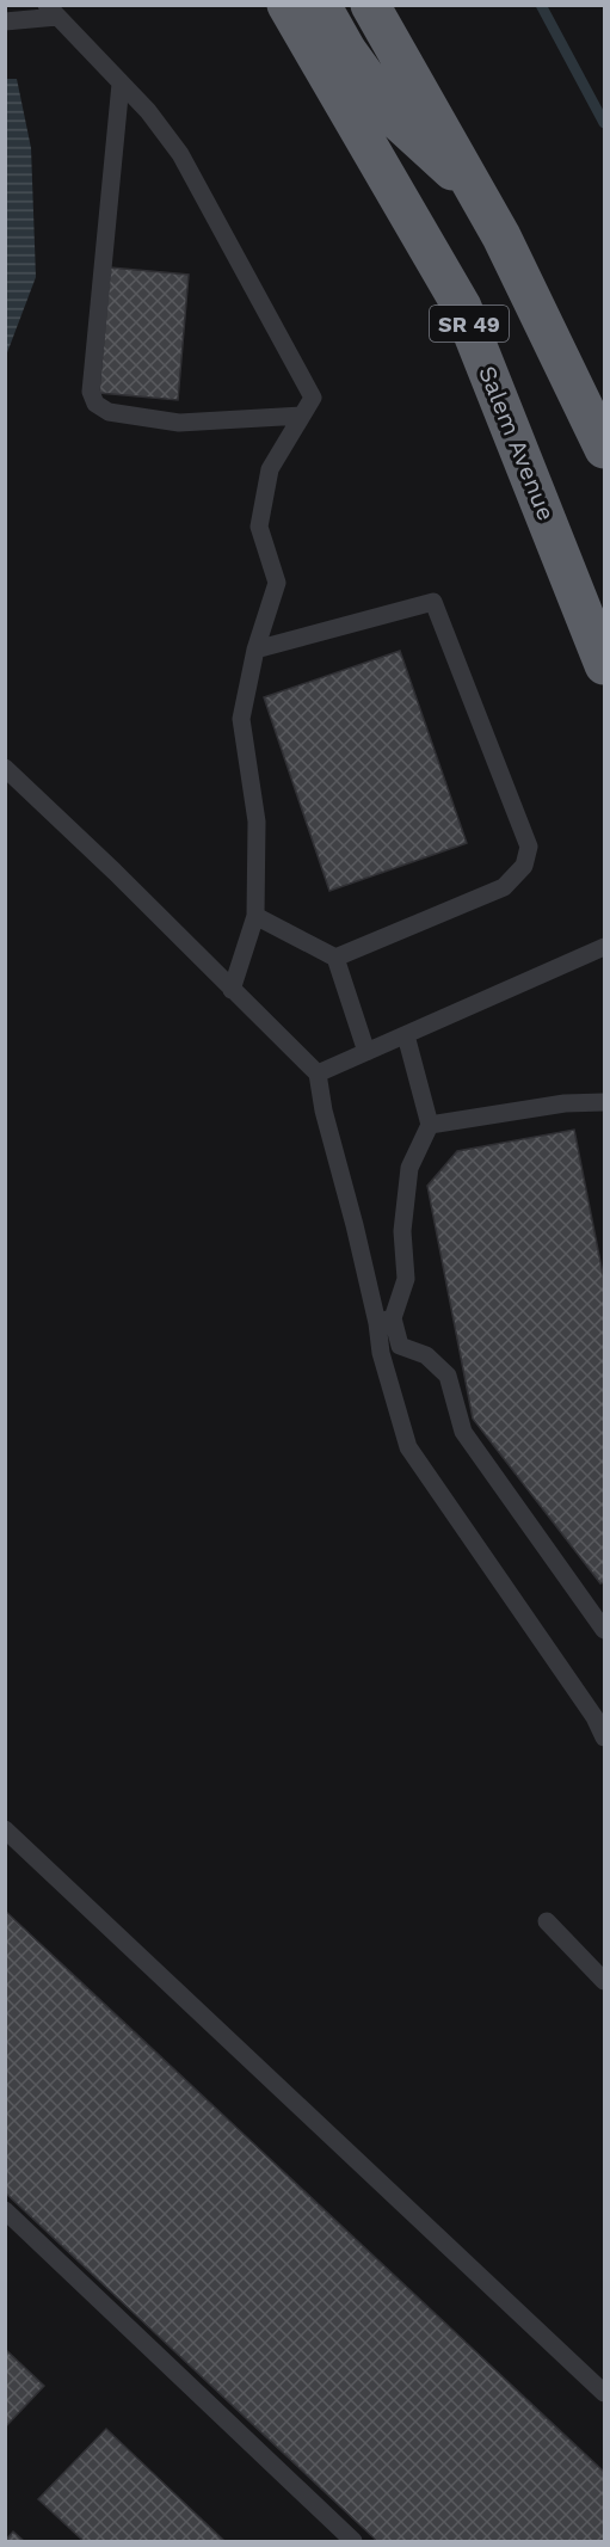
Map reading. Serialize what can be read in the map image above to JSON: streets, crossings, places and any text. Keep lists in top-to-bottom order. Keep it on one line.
{"streets":{"highway":["SR 49","Salem Avenue"]}}
